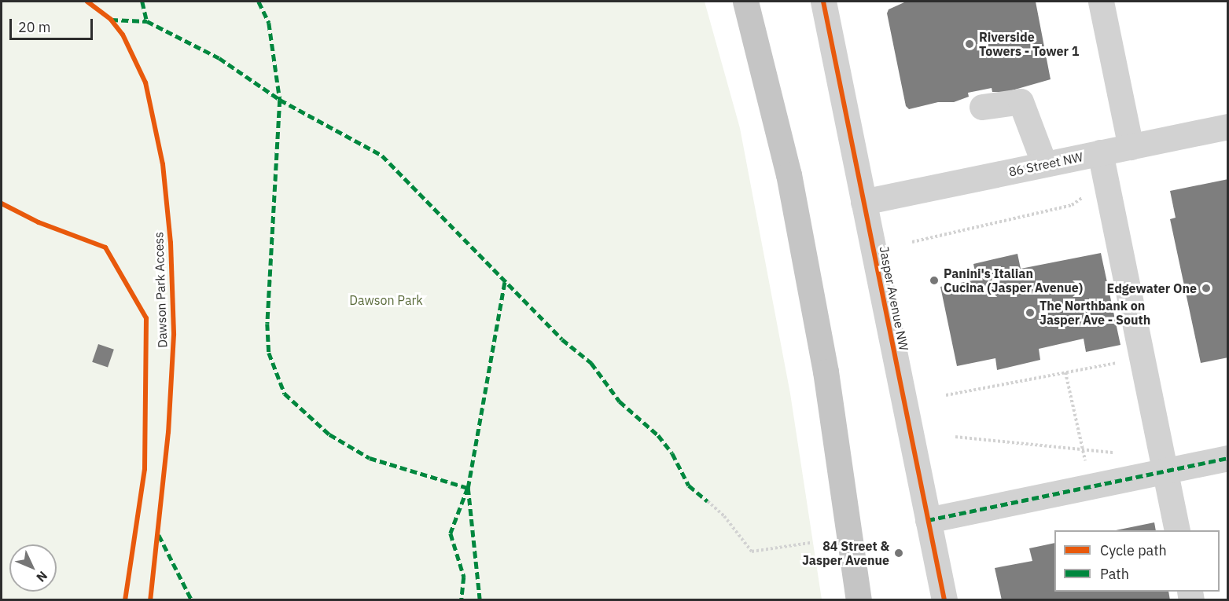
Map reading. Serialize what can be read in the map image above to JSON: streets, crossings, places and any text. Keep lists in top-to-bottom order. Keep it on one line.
{"streets":{"street":["86 Street NW","Jasper Avenue NW"],"cycle path":["Dawson Park Access"]},"crossings":[["86 Street NW","Jasper Avenue NW"]],"parks":["Dawson Park"],"places":["Riverside Towers - Tower 1","Panini's Italian Cucina (Jasper Avenue)","Edgewater One","The Northbank on Jasper Ave - South","84 Street & Jasper Avenue"],"legend":["Cycle path","Path"],"scale_bar":"20 m","north":"bottom right"}
